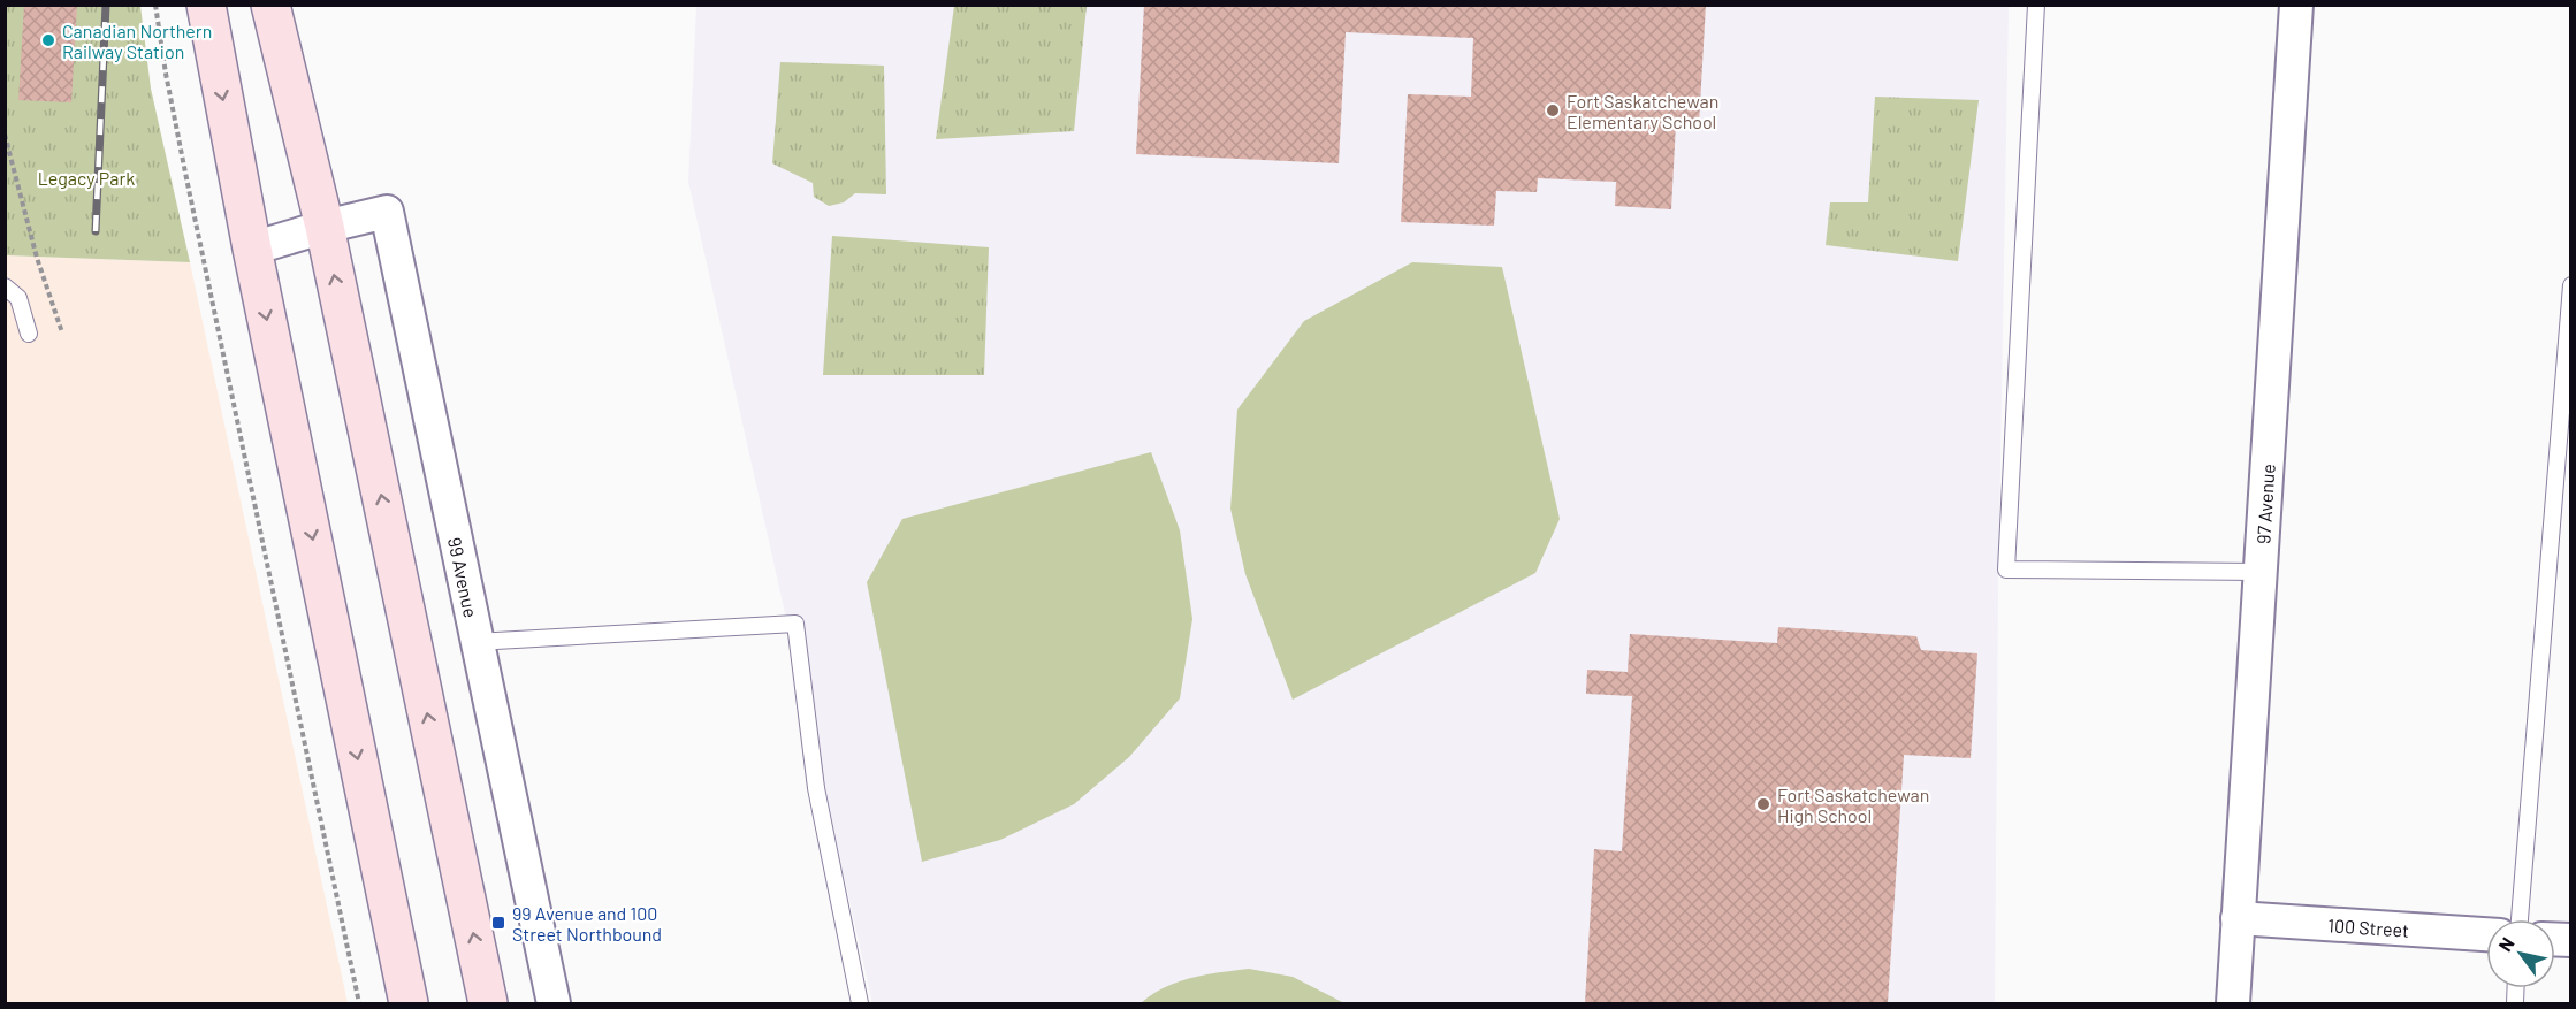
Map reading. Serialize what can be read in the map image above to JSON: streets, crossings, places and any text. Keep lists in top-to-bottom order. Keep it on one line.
{"streets":{"street":["97 Avenue","99 Avenue","100 Street"]},"crossings":[["97 Avenue","100 Street"]],"parks":["Legacy Park"],"places":{"other":["Canadian Northern Railway Station","Fort Saskatchewan Elementary School","Fort Saskatchewan High School"],"transit":["99 Avenue and 100 Street Northbound"]},"north":"top left"}
